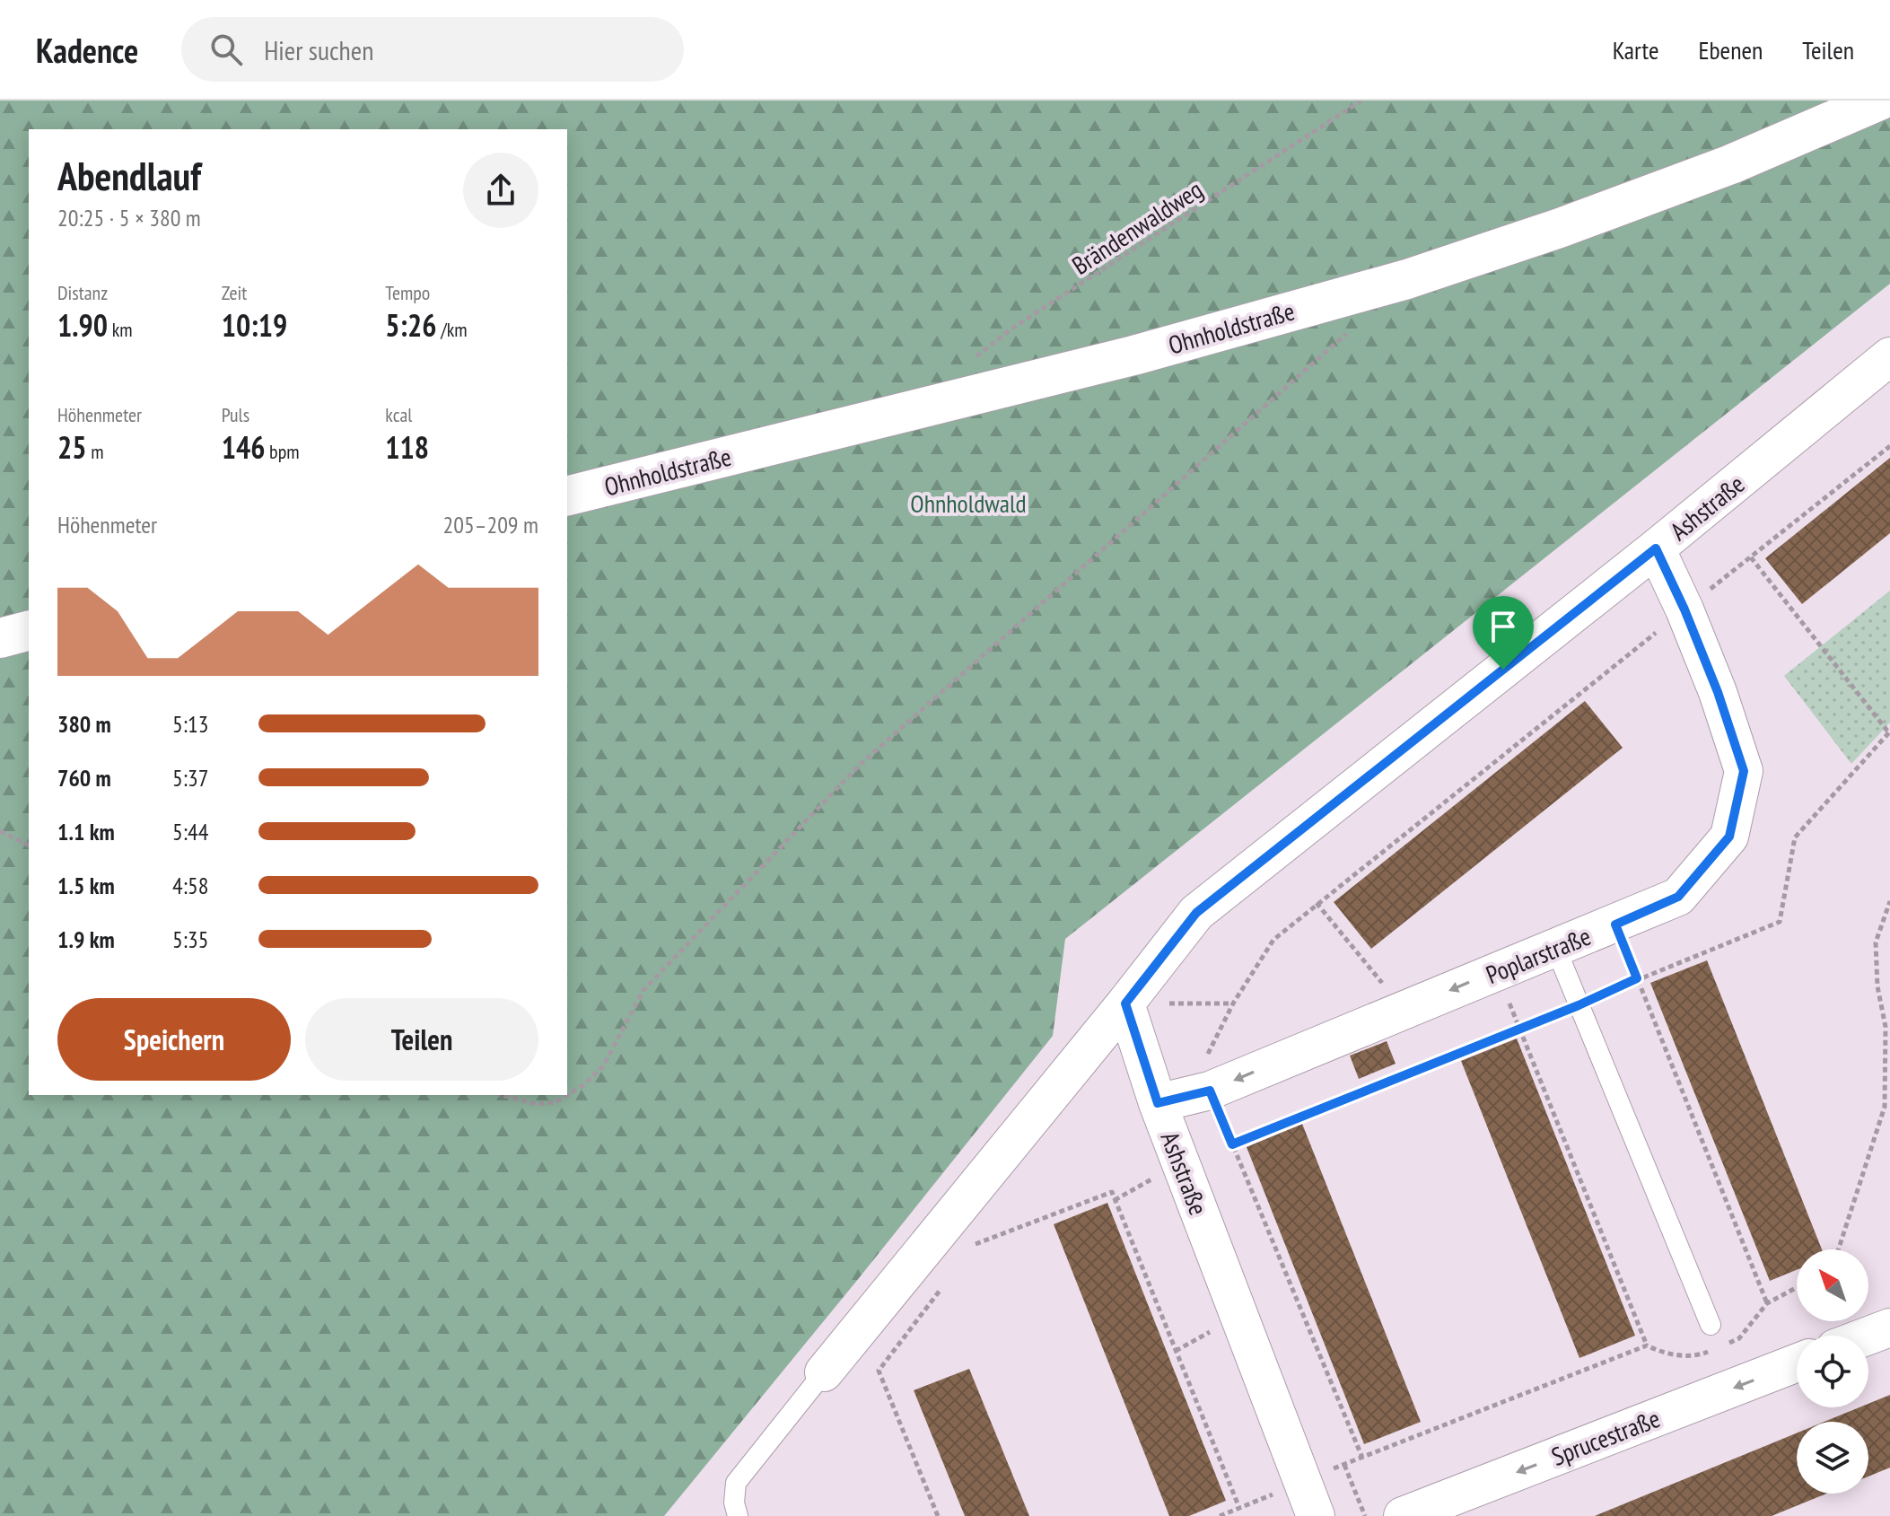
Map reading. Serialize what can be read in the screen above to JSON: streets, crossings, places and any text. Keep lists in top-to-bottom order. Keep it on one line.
{"streets":{"main road":["Ohnholdstraße"],"street":["Ashstraße","Poplarstraße","Sprucestraße"],"path":["Brändenwaldweg"]},"crossings":[["Brändenwaldweg","Ohnholdstraße"],["Ashstraße","Poplarstraße"]],"one_way":["Sprucestraße"],"parks":["Ohnholdwald"],"north":"top left","page":{"header":"Kadence","search":"Hier suchen","nav":["Karte","Ebenen","Teilen"],"heading":["Abendlauf","20:25 · 5 × 380 m"],"stats":[["Distanz","1.90 km"],["Zeit","10:19"],["Tempo","5:26 /km"],["Höhenmeter","25 m"],["Puls","146 bpm"],["kcal","118"]],"chart":["Höhenmeter","205–209 m"],"list":[{"name":"380 m","note":"5:13"},{"name":"760 m","note":"5:37"},{"name":"1.1 km","note":"5:44"},{"name":"1.5 km","note":"4:58"},{"name":"1.9 km","note":"5:35"}],"buttons":["Speichern","Teilen"]}}
